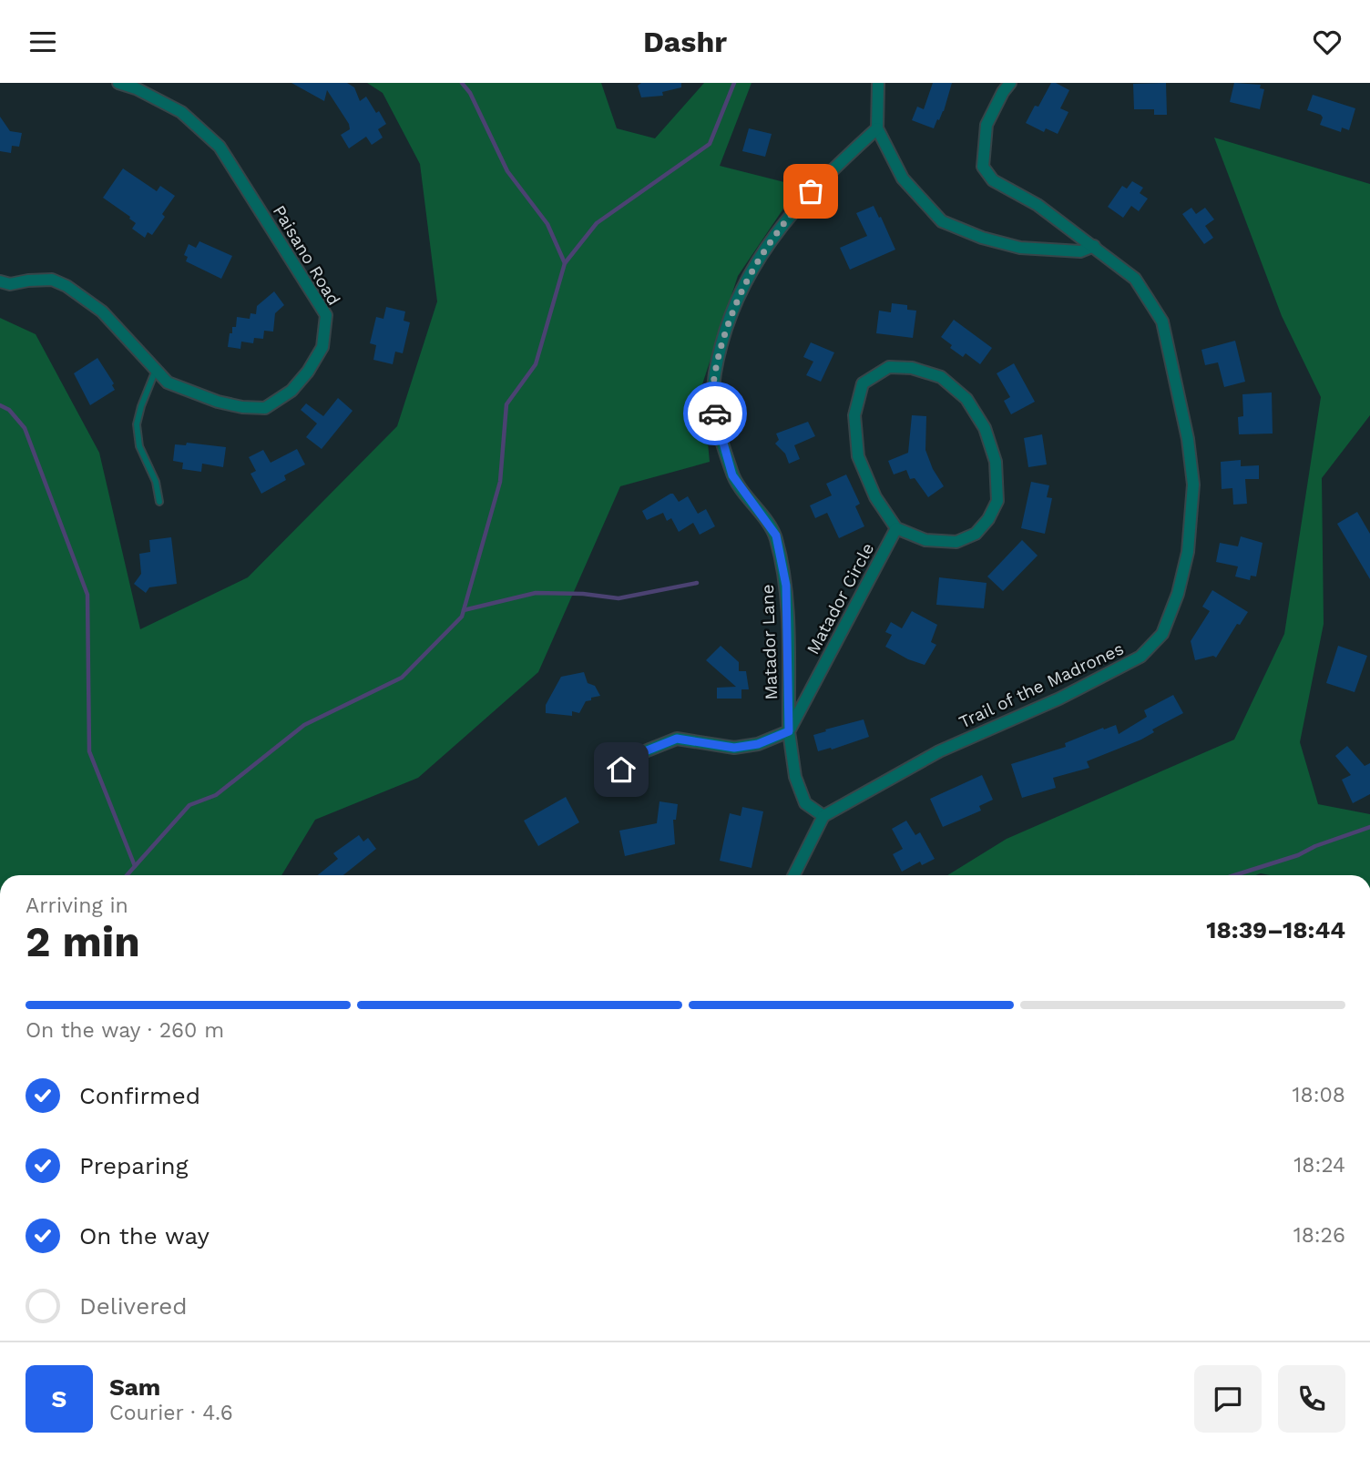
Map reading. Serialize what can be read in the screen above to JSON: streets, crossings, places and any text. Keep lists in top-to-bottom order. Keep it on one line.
{"streets":{"street":["Paisano Road","Matador Circle","Matador Lane","Trail of the Madrones"]},"crossings":[["Matador Circle","Matador Lane"],["Matador Lane","Trail of the Madrones"]],"page":{"header":"Dashr","heading":["2 min","Arriving in","18:39–18:44"],"panel":["Sam","Courier · 4.6"],"bar":"On the way · 260 m","list":[["Confirmed","18:08"],["Preparing","18:24"],["On the way","18:26"],"Delivered"],"round":"S"}}
